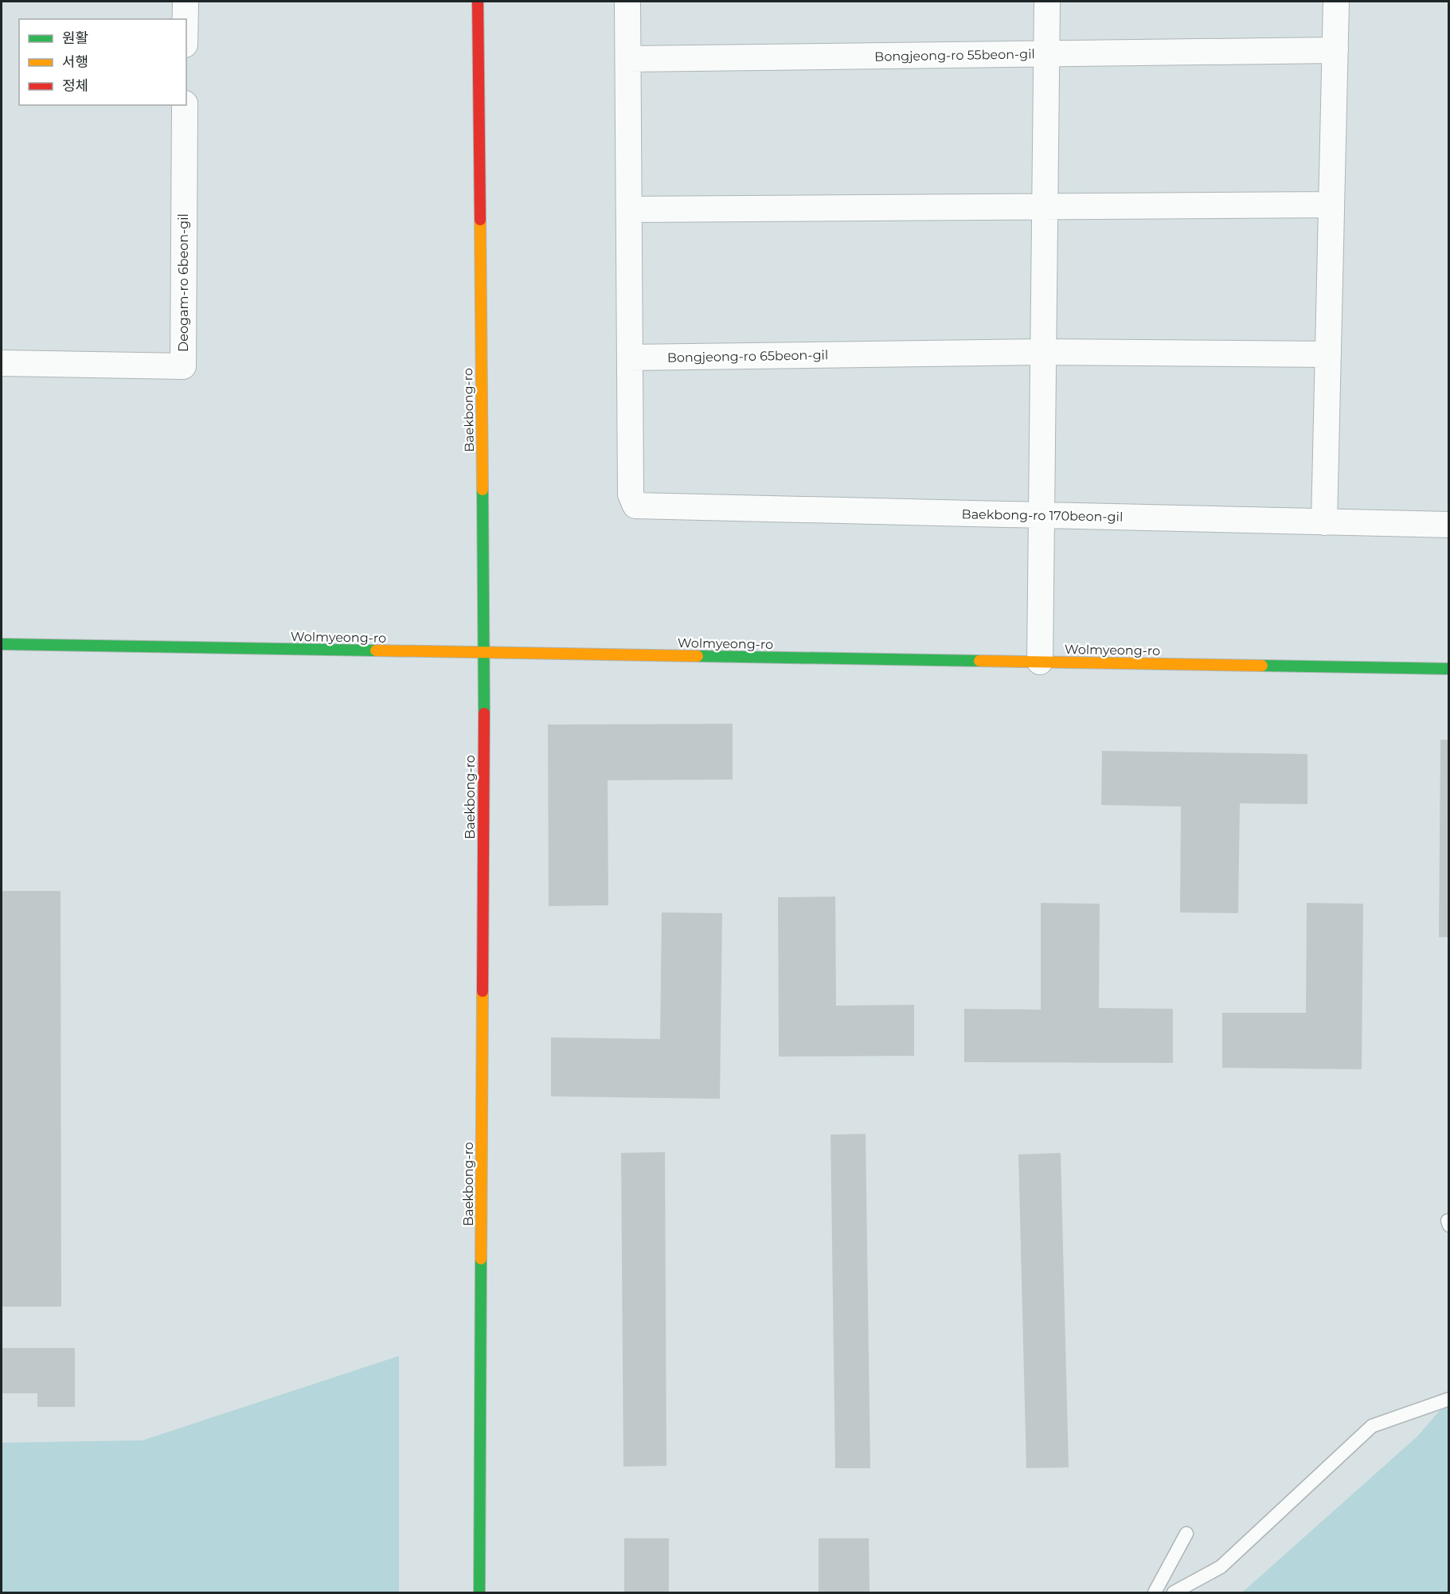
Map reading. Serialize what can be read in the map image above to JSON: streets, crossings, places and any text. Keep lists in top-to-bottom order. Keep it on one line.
{"streets":{"street":["Bongjeong-ro 55beon-gil","Deogam-ro 6beon-gil","Bongjeong-ro 65beon-gil","Baekbong-ro","Baekbong-ro 170beon-gil","Wolmyeong-ro"]},"crossings":[["Bongjeong-ro 55beon-gil","Bongjeong-ro 65beon-gil"],["Bongjeong-ro 55beon-gil","Baekbong-ro 170beon-gil"],["Bongjeong-ro 55beon-gil","Wolmyeong-ro"],["Bongjeong-ro 65beon-gil","Baekbong-ro 170beon-gil"],["Baekbong-ro","Wolmyeong-ro"]],"legend":["원활","서행","정체"]}
